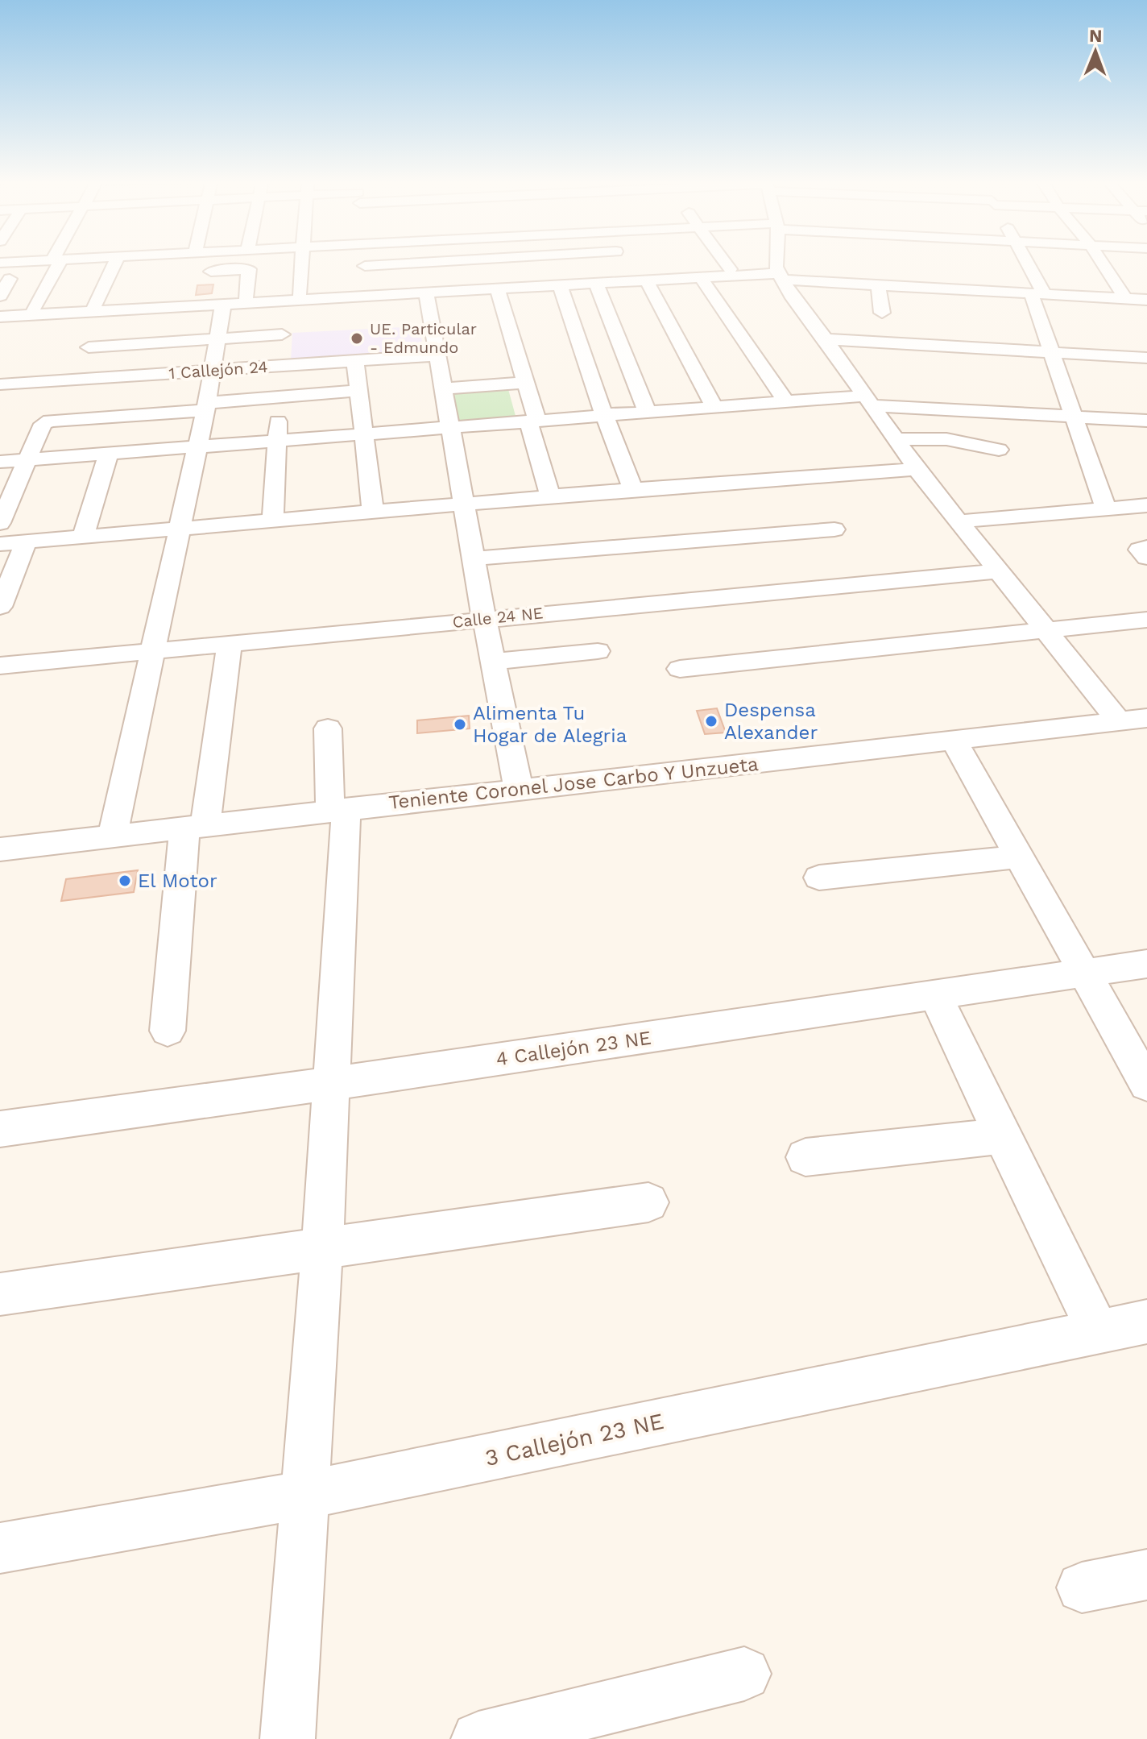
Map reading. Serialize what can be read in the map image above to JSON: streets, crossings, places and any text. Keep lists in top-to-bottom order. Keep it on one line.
{"streets":{"street":["1 Callejón 24","Calle 24 NE","Teniente Coronel Jose Carbo Y Unzueta","4 Callejón 23 NE","3 Callejón 23 NE"]},"places":["UE. Particular - Edmundo","Despensa Alexander","Alimenta Tu Hogar de Alegria","El Motor"],"north":"top"}
